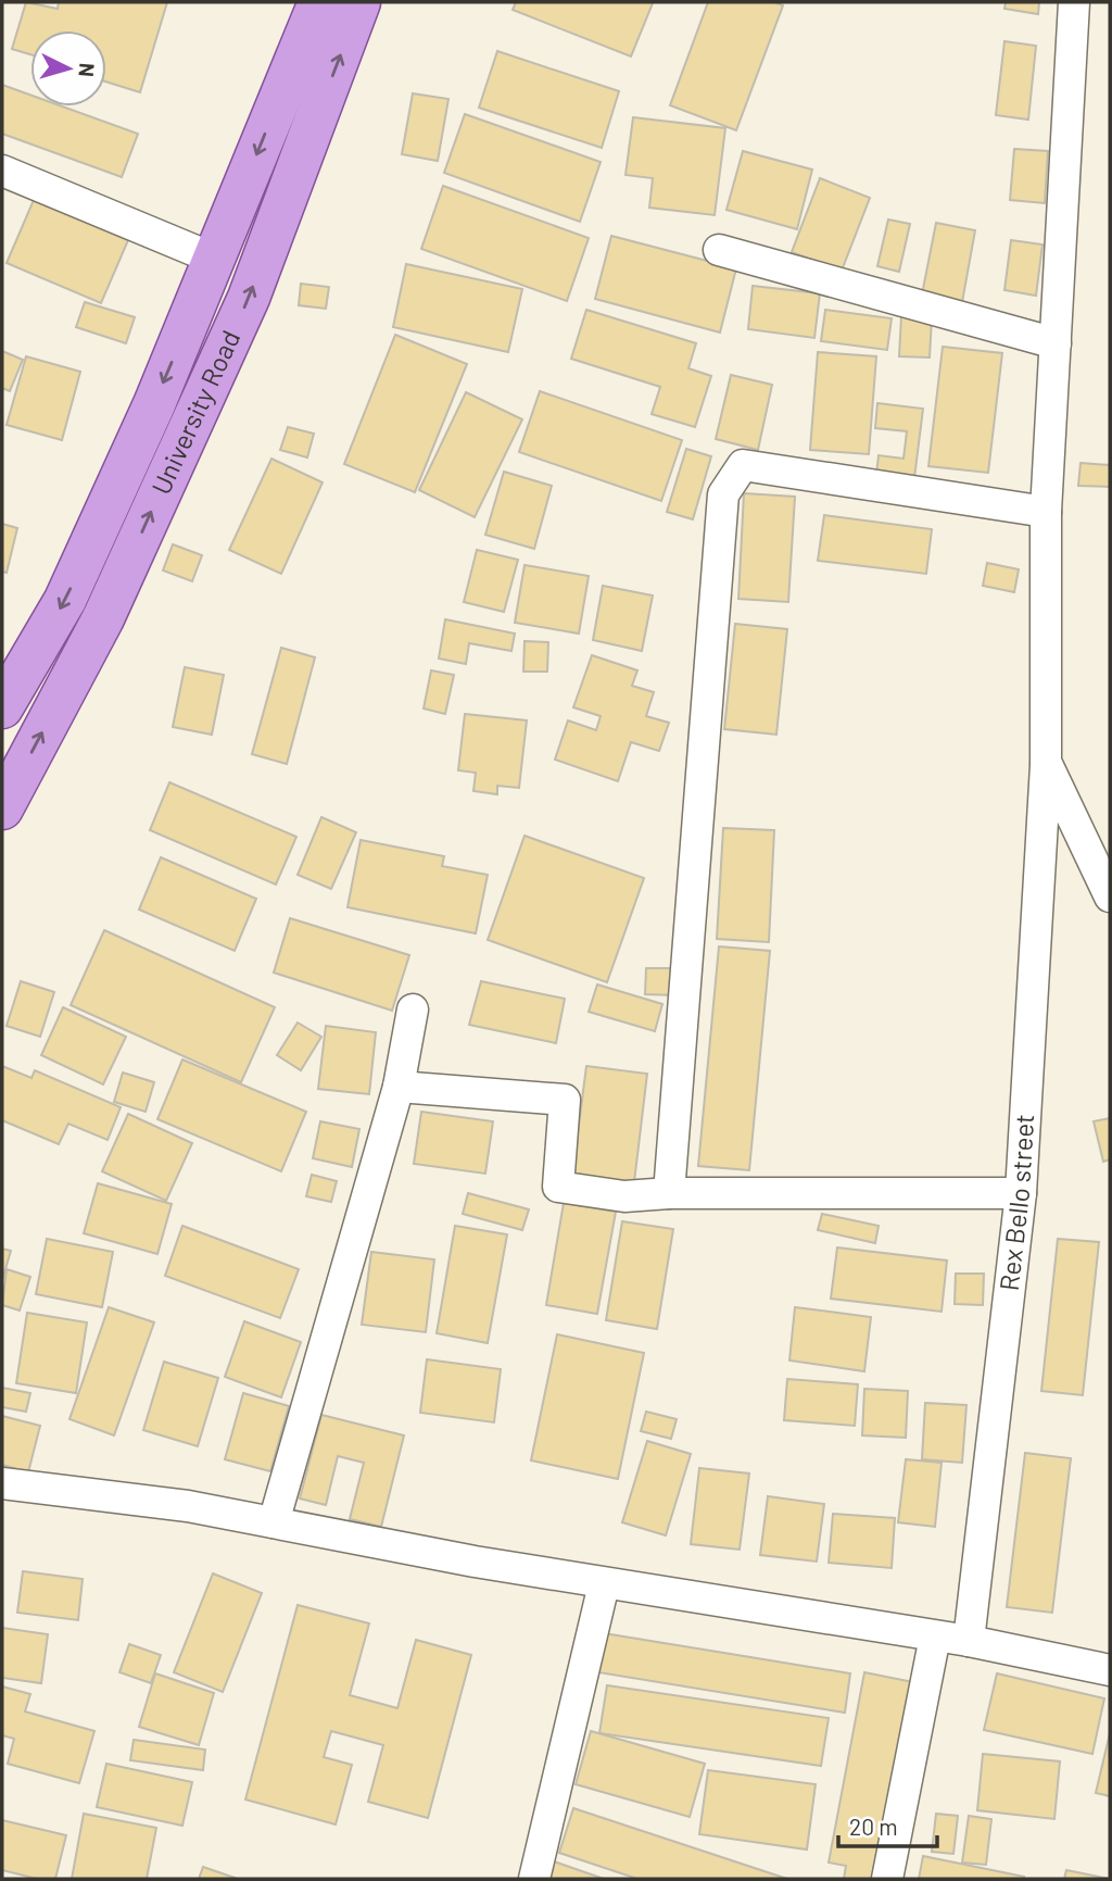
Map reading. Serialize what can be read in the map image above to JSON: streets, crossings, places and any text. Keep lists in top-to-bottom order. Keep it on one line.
{"streets":{"main road":["University Road"],"street":["Rex Bello street"]},"scale_bar":"20 m","north":"right"}
